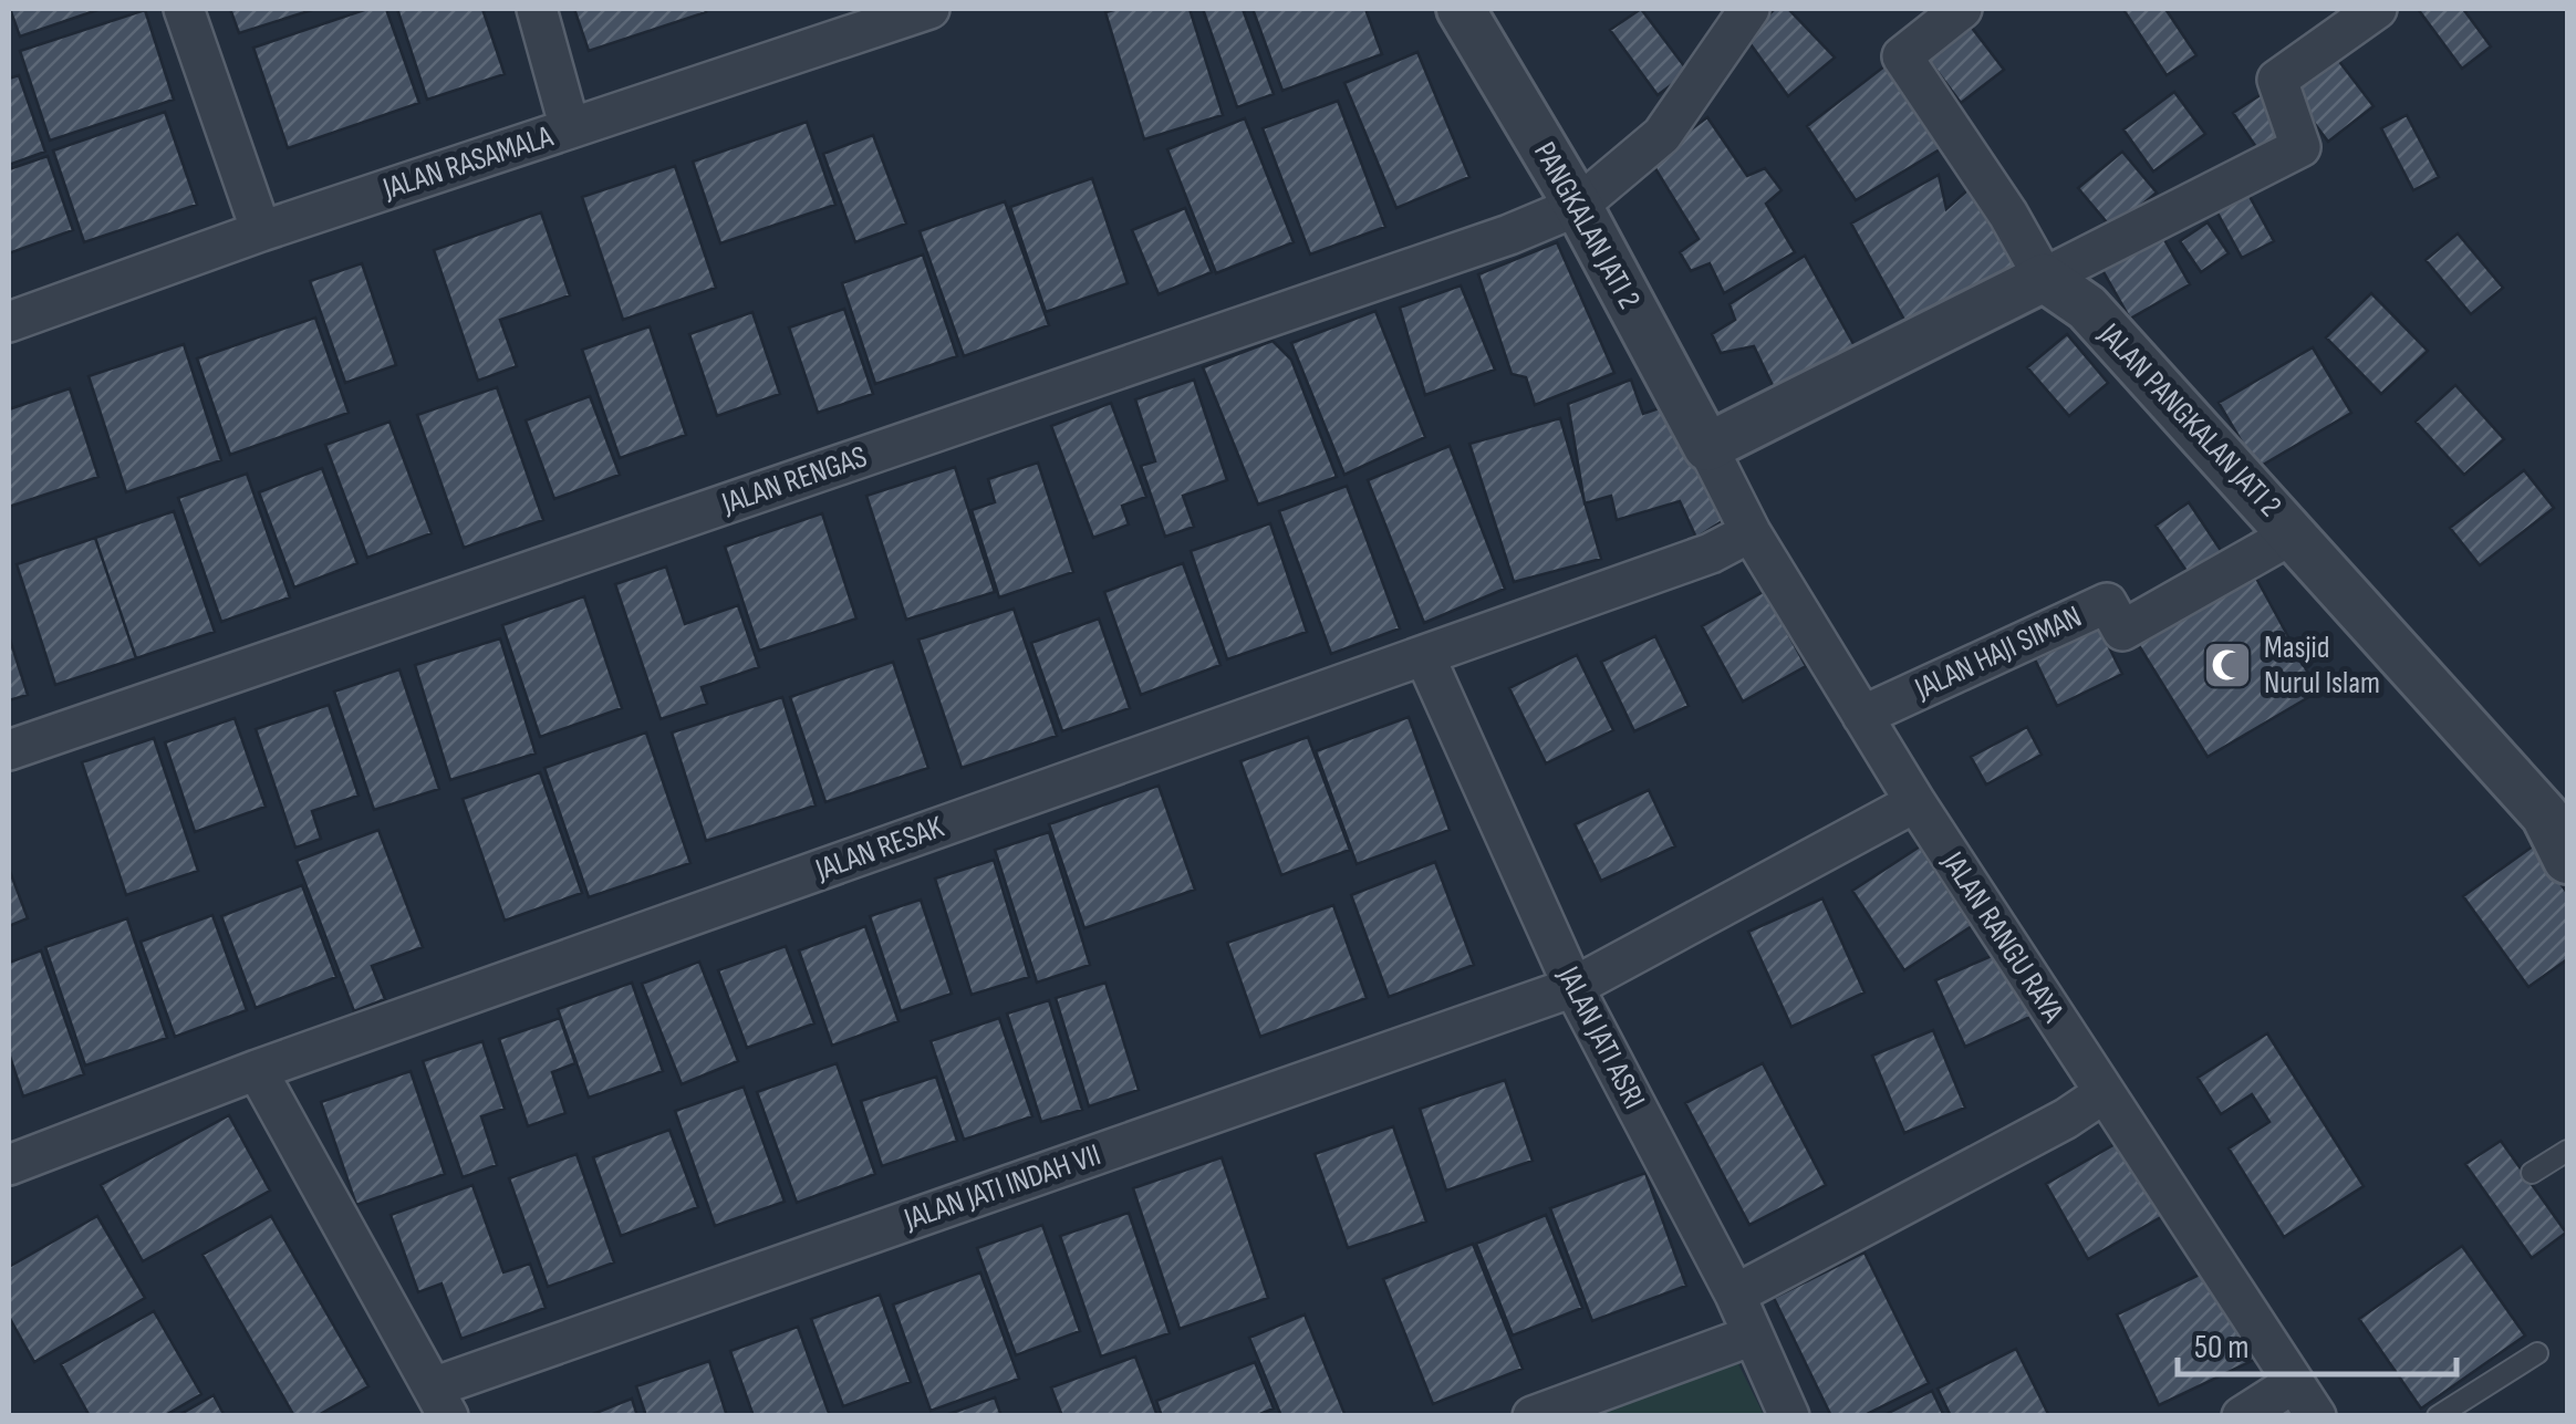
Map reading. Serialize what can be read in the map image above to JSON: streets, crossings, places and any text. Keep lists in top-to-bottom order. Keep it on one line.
{"streets":{"street":["JALAN RASAMALA","PANGKALAN JATI 2","JALAN PANGKALAN JATI 2","JALAN RENGAS","JALAN HAJI SIMAN","JALAN RESAK","JALAN RANGU RAYA","JALAN JATI ASRI","JALAN JATI INDAH VII"]},"crossings":[["PANGKALAN JATI 2","JALAN RENGAS"],["PANGKALAN JATI 2","JALAN RANGU RAYA"],["JALAN PANGKALAN JATI 2","JALAN HAJI SIMAN"],["JALAN HAJI SIMAN","JALAN RANGU RAYA"],["JALAN RESAK","JALAN RANGU RAYA"],["JALAN RESAK","JALAN JATI ASRI"],["JALAN RANGU RAYA","JALAN JATI INDAH VII"],["JALAN JATI ASRI","JALAN JATI INDAH VII"]],"places":{"mosque":["Masjid Nurul Islam"]},"scale_bar":"50 m"}
